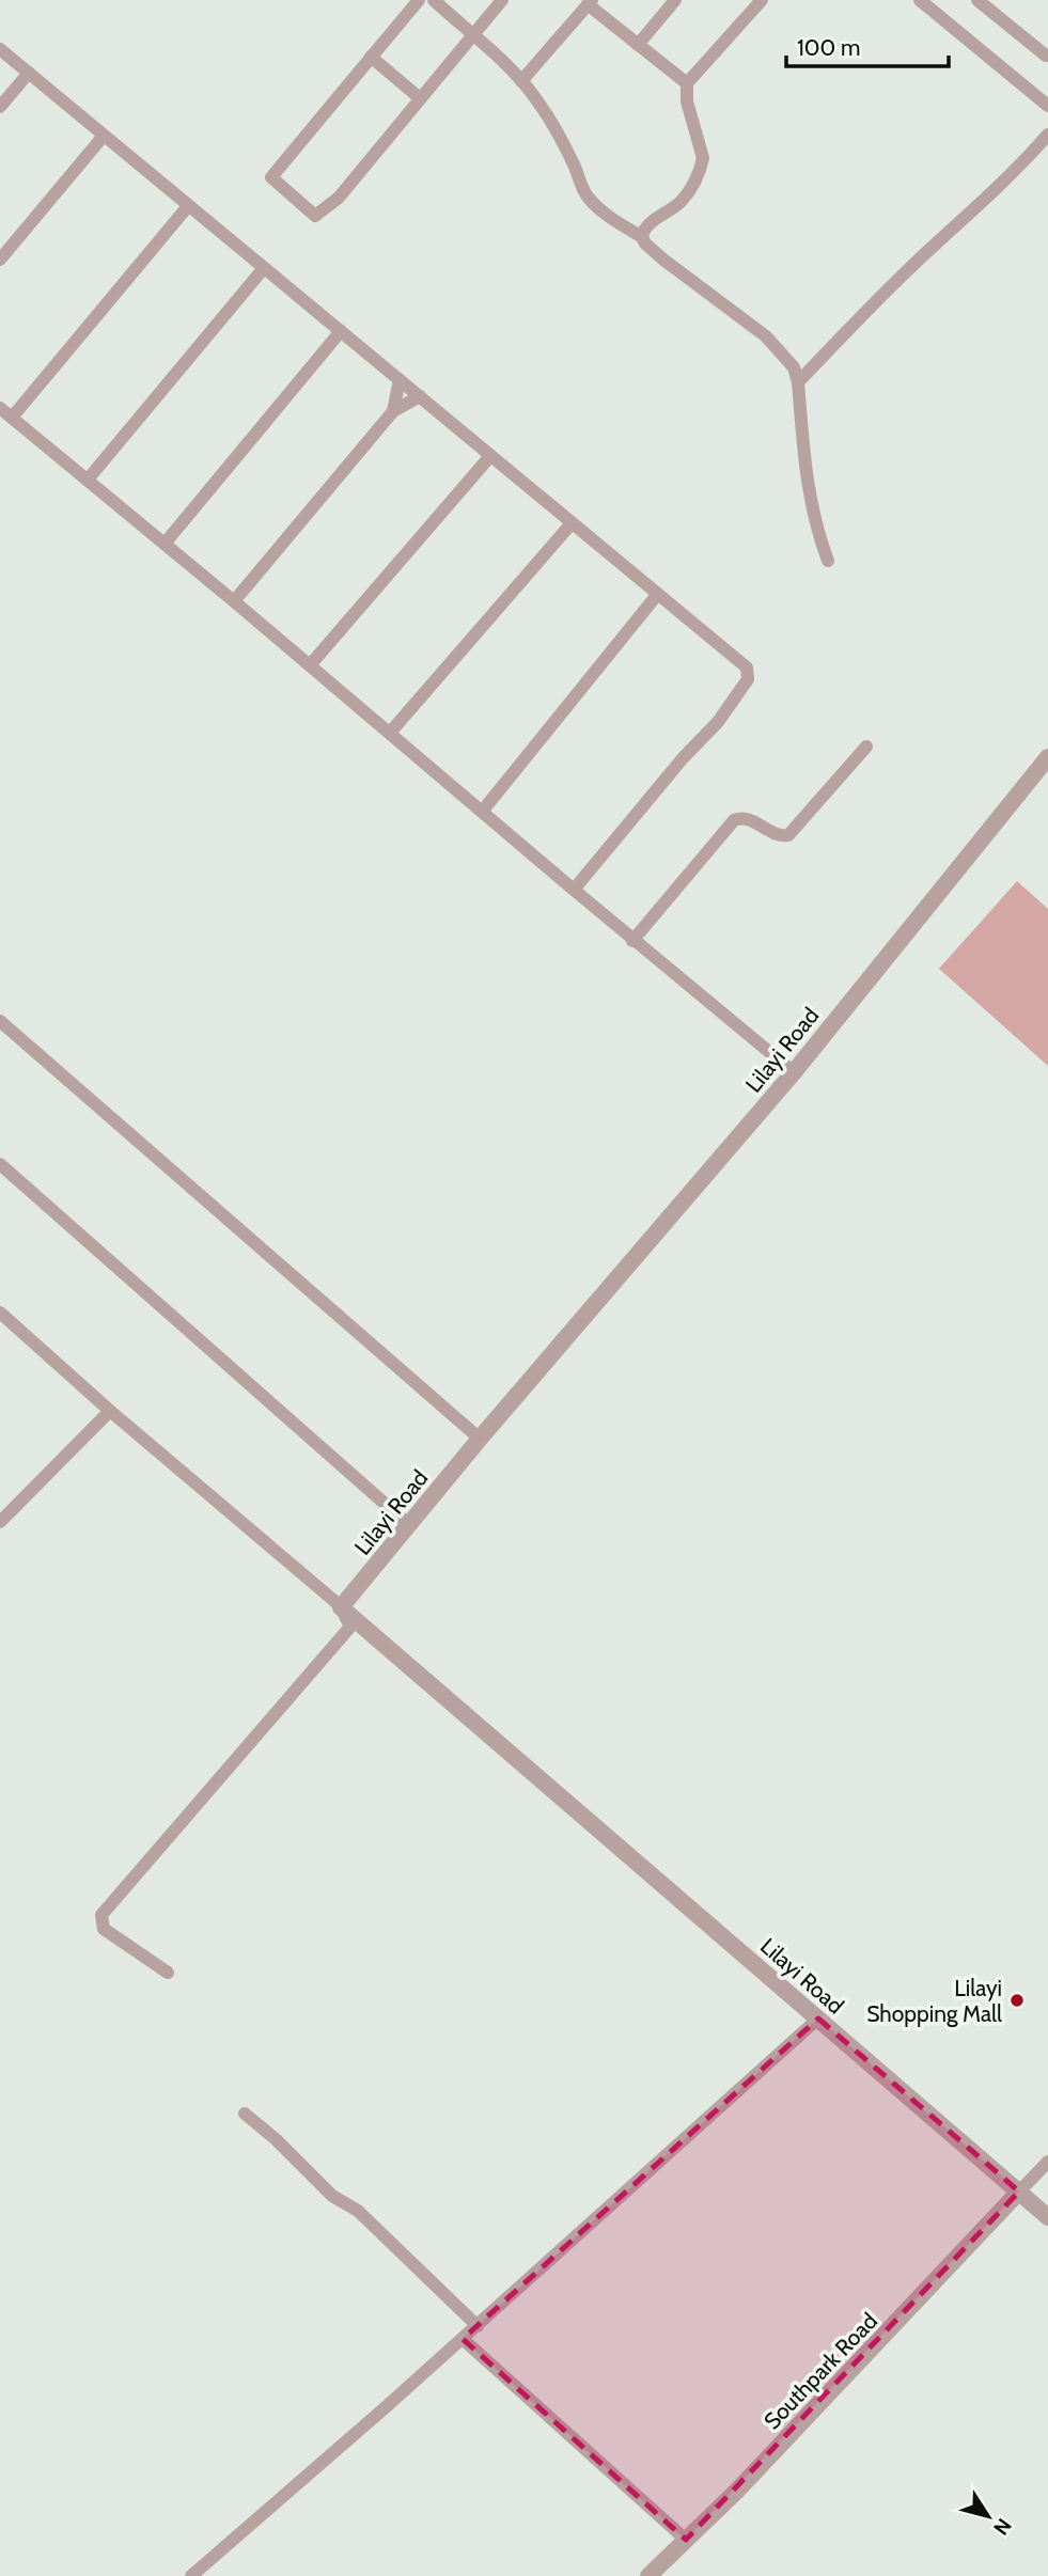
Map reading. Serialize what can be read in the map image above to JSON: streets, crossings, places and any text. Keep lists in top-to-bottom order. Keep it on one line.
{"streets":{"street":["Lilayi Road","Southpark Road"]},"crossings":[["Lilayi Road","Southpark Road"]],"places":["Lilayi Shopping Mall"],"scale_bar":"100 m","north":"bottom right"}
